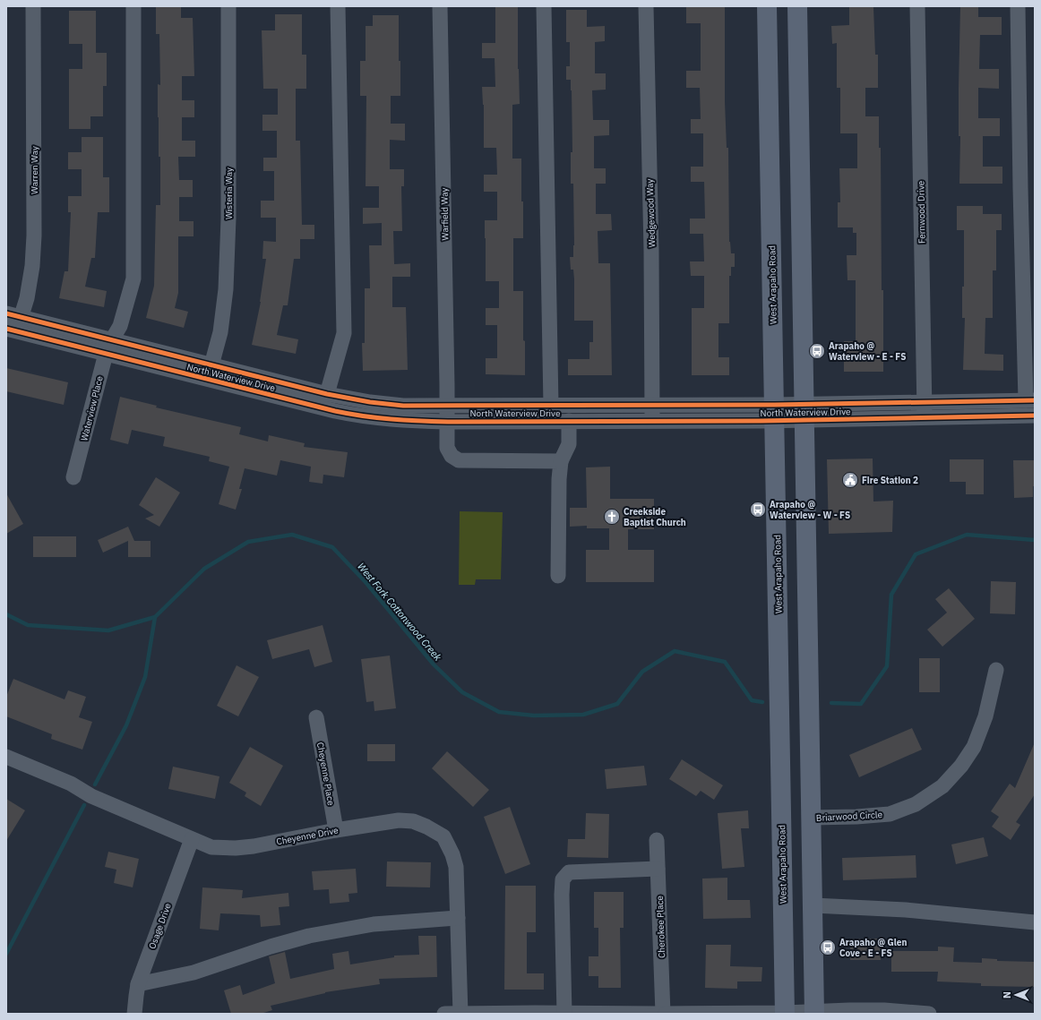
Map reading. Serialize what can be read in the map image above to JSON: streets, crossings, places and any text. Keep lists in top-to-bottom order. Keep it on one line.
{"streets":{"main road":["West Arapaho Road"],"street":["Warren Way","Wisteria Way","Fernwood Drive","Wedgewood Way","Warfield Way","North Waterview Drive","Waterview Place","Cheyenne Place","Briarwood Circle","Cheyenne Drive","Osage Drive","Cherokee Place"]},"crossings":[["Warren Way","North Waterview Drive"],["Wisteria Way","North Waterview Drive"],["Fernwood Drive","North Waterview Drive"],["Wedgewood Way","North Waterview Drive"],["Warfield Way","North Waterview Drive"],["West Arapaho Road","North Waterview Drive"],["North Waterview Drive","Waterview Place"],["Cheyenne Place","Cheyenne Drive"],["Cheyenne Drive","Osage Drive"]],"water":["West Fork Cottonwood Creek"],"places":{"bus stop":["Arapaho @ Waterview - E - FS","Arapaho @ Waterview - W - FS","Arapaho @ Glen Cove - E - FS"],"public building":["Fire Station 2"],"church":["Creekside Baptist Church"]},"north":"left"}
